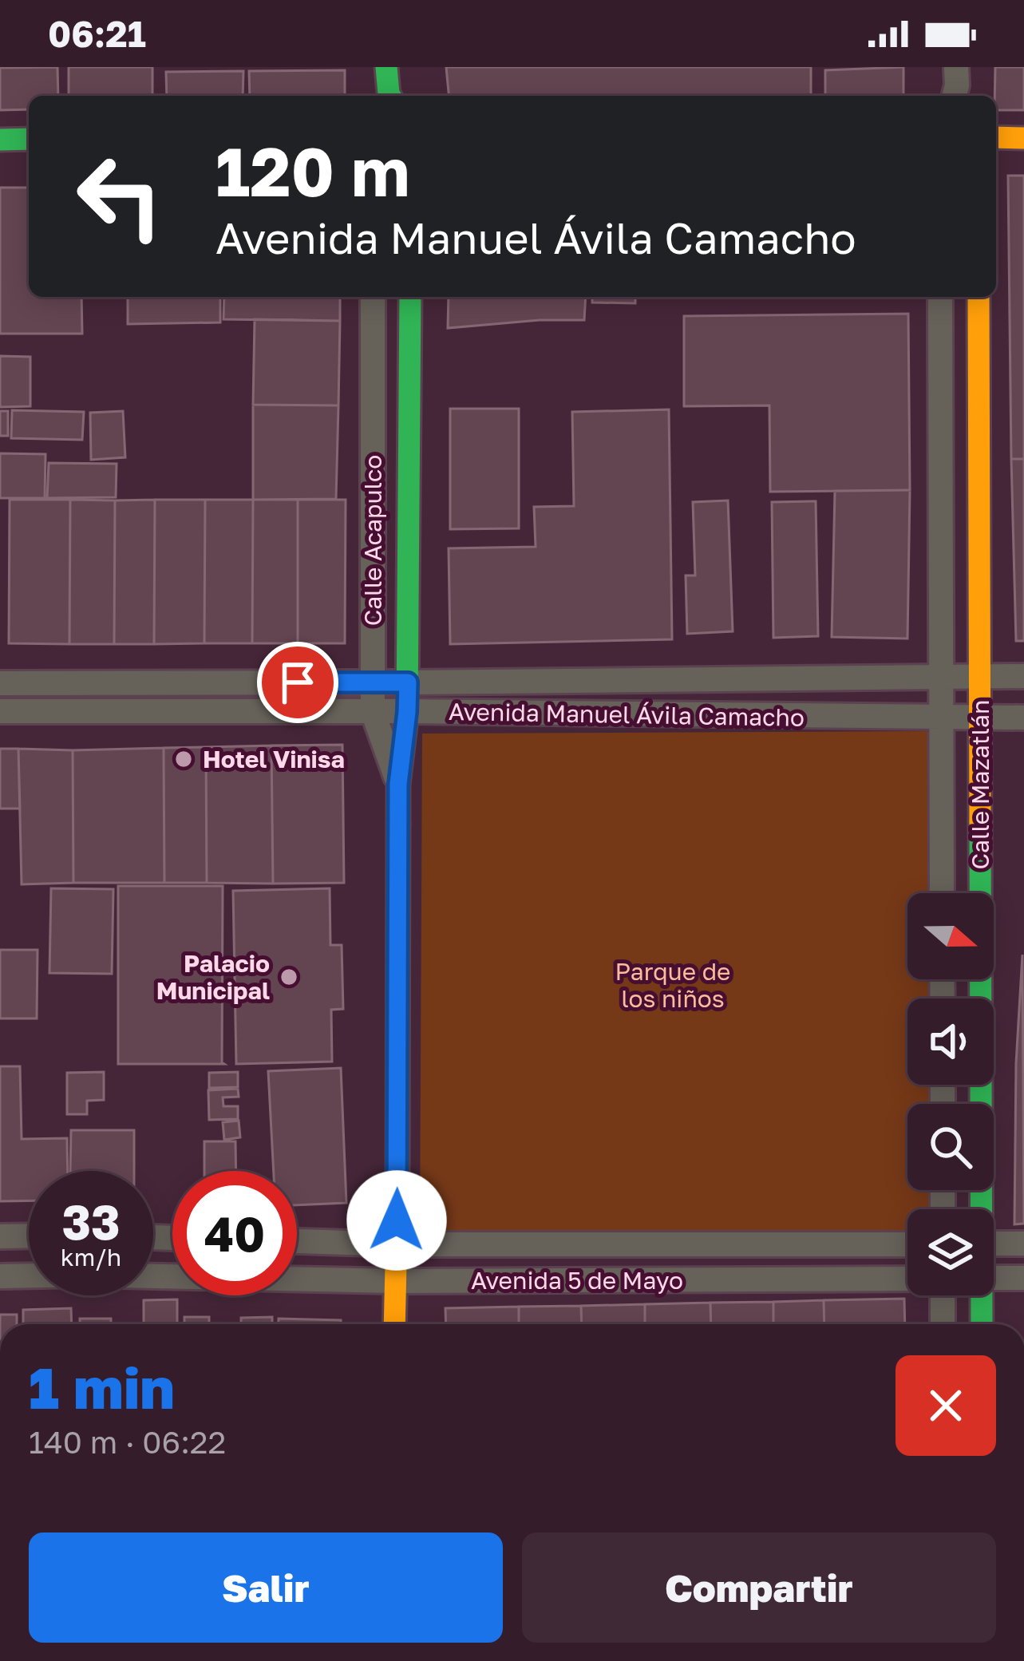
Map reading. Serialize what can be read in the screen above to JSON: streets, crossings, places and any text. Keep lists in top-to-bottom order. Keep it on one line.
{"streets":{"street":["Calle Acapulco","Avenida Manuel Ávila Camacho","Calle Mazatlán","Avenida 5 de Mayo"]},"crossings":[["Calle Acapulco","Avenida Manuel Ávila Camacho"],["Calle Acapulco","Avenida 5 de Mayo"],["Avenida Manuel Ávila Camacho","Calle Mazatlán"]],"parks":["Parque de los niños"],"places":["Hotel Vinisa","Palacio Municipal"],"north":"right","page":{"status":"06:21","turn":["120 m","Avenida Manuel Ávila Camacho"],"speed":"33 km/h","limit":"40","heading":["1 min","140 m · 06:22"],"buttons":["Salir","Compartir"]}}
